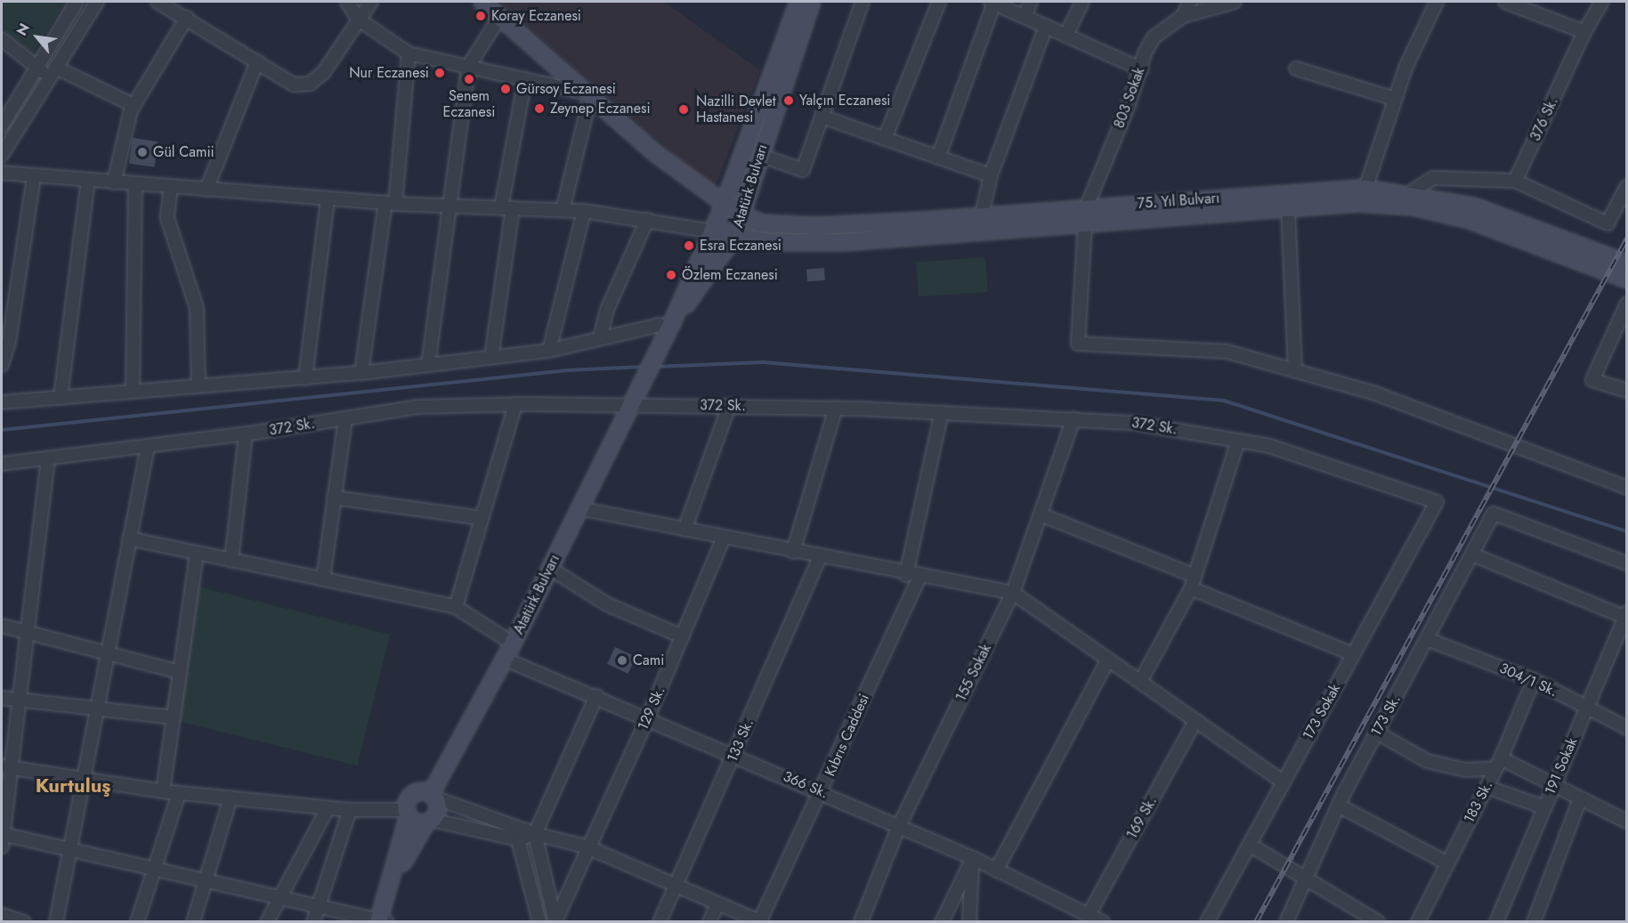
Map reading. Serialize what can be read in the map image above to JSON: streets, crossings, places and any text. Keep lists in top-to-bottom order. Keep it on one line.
{"streets":{"main road":["Atatürk Bulvarı","75. Yıl Bulvarı"],"street":["803 Sokak","376 Sk.","372 Sk.","155 Sokak","304/1 Sk.","129 Sk.","173 Sokak","173 Sk.","Kıbrıs Caddesi","133 Sk.","191 Sokak","366 Sk.","183 Sk.","169 Sk."]},"crossings":[["803 Sokak","75. Yıl Bulvarı"],["Atatürk Bulvarı","75. Yıl Bulvarı"],["Atatürk Bulvarı","372 Sk."],["Atatürk Bulvarı","366 Sk."],["372 Sk.","155 Sokak"],["372 Sk.","173 Sokak"],["155 Sokak","366 Sk."],["304/1 Sk.","173 Sk."],["304/1 Sk.","191 Sokak"],["304/1 Sk.","183 Sk."],["129 Sk.","366 Sk."],["Kıbrıs Caddesi","366 Sk."],["133 Sk.","366 Sk."],["366 Sk.","169 Sk."]],"districts":["Kurtuluş"],"places":["Koray Eczanesi","Nur Eczanesi","Senem Eczanesi","Gürsoy Eczanesi","Yalçın Eczanesi","Zeynep Eczanesi","Nazilli Devlet Hastanesi","Gül Camii","Esra Eczanesi","Özlem Eczanesi","Cami"],"north":"top left"}
